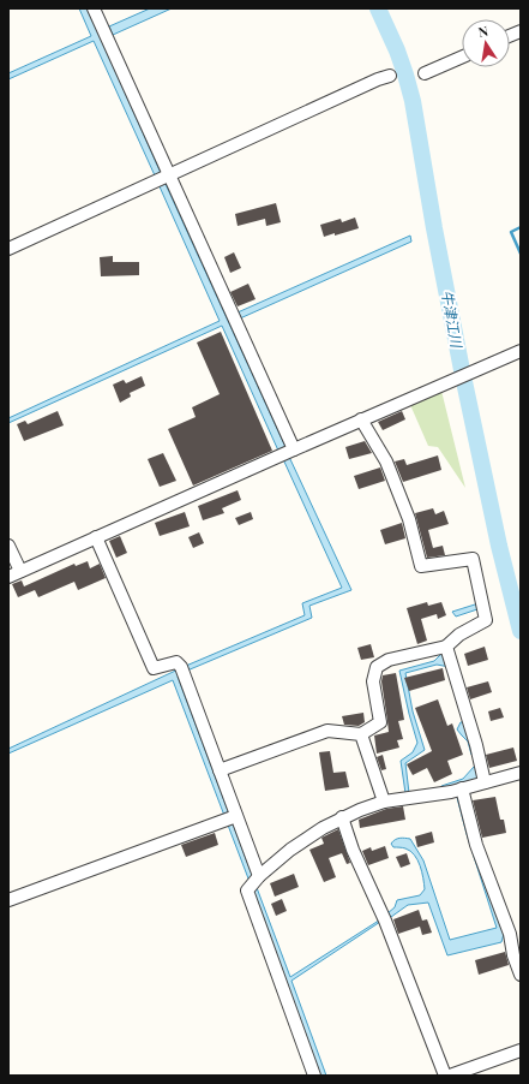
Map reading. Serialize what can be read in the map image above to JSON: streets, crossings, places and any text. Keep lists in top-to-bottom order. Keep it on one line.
{"water":["牛津江川"],"north":"top"}
